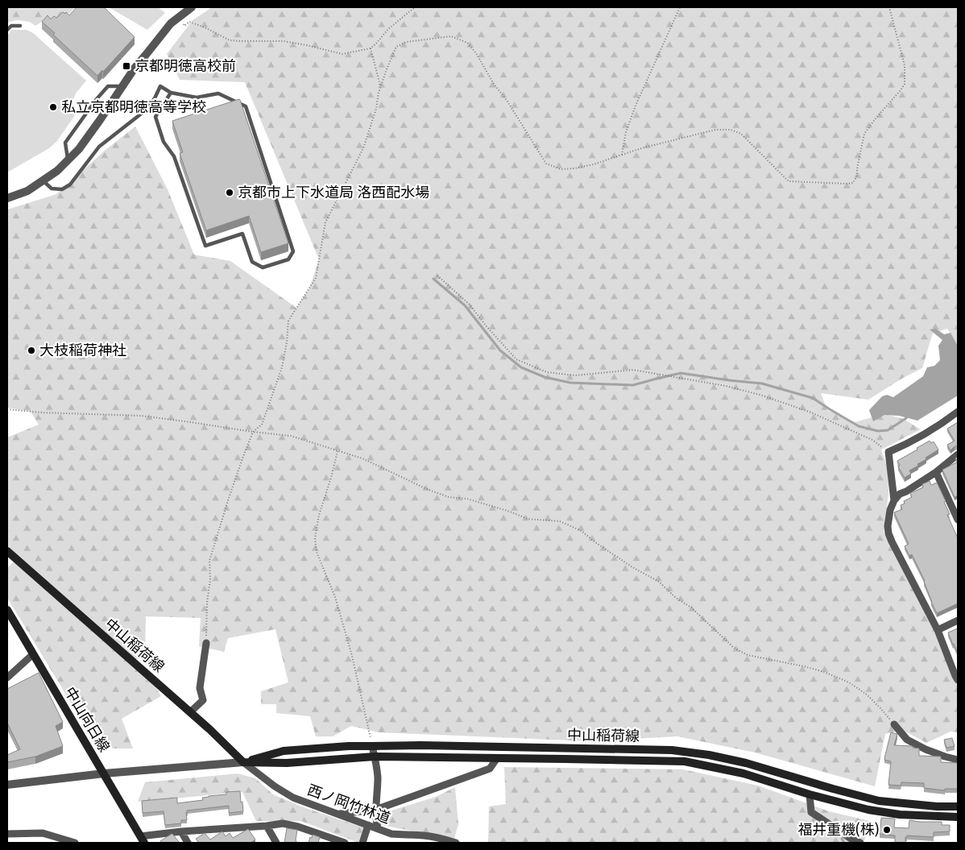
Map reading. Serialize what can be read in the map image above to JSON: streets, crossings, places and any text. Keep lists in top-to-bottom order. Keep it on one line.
{"streets":{"main road":["中山稲荷線","中山向日線"],"street":["西ノ岡竹林道"]},"crossings":[["中山稲荷線","西ノ岡竹林道"]],"places":{"transit":["京都明徳高校前"],"other":["私立京都明徳高等学校","京都市上下水道局 洛西配水場","大枝稲荷神社","福井重機(株)"]}}
